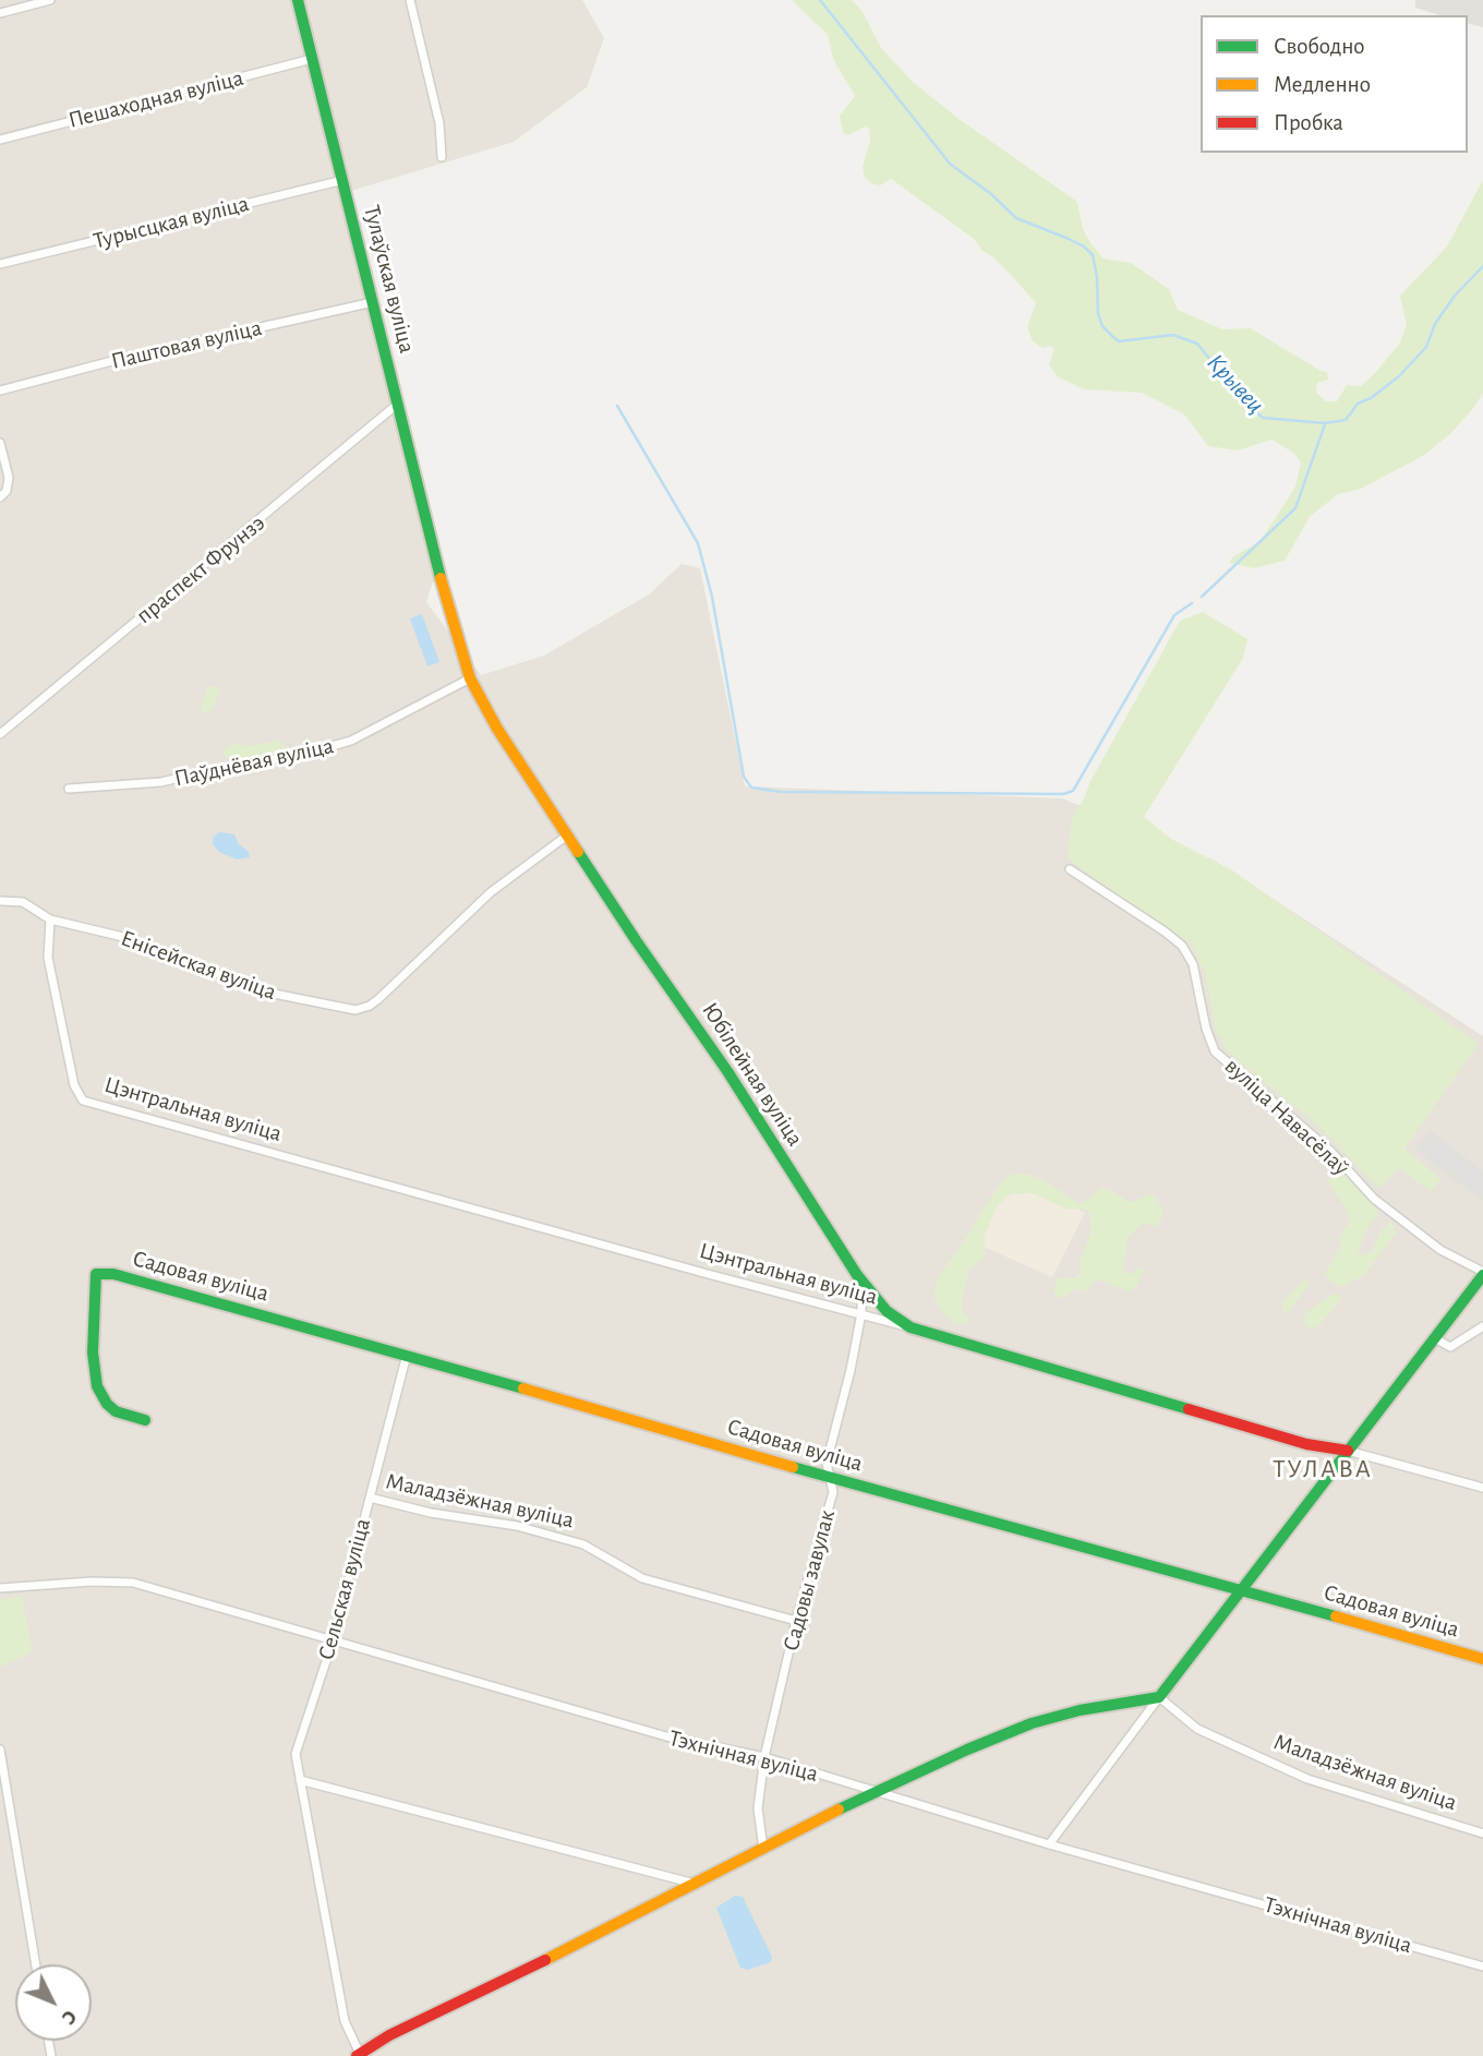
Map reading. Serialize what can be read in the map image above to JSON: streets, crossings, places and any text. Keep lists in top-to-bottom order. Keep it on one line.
{"streets":{"street":["Пешаходная вуліца","Турысцкая вуліца","Тулаўская вуліца","Паштовая вуліца","праспект Фрунзэ","Паўднёвая вуліца","Енісейская вуліца","Юбілейная вуліца","Цэнтральная вуліца","вуліца Навасёлаў","Садовая вуліца","Маладзёжная вуліца","Садовы завулак","Сельская вуліца","Тэхнічная вуліца"]},"crossings":[["Пешаходная вуліца","Тулаўская вуліца"],["Турысцкая вуліца","Тулаўская вуліца"],["Тулаўская вуліца","Паштовая вуліца"],["Тулаўская вуліца","праспект Фрунзэ"],["Тулаўская вуліца","Паўднёвая вуліца"],["Тулаўская вуліца","Юбілейная вуліца"],["Паўднёвая вуліца","Юбілейная вуліца"],["Енісейская вуліца","Юбілейная вуліца"],["Енісейская вуліца","Цэнтральная вуліца"],["Юбілейная вуліца","Цэнтральная вуліца"],["Юбілейная вуліца","Садовы завулак"],["Цэнтральная вуліца","Садовы завулак"],["Садовая вуліца","Садовы завулак"],["Садовая вуліца","Сельская вуліца"],["Маладзёжная вуліца","Садовы завулак"],["Маладзёжная вуліца","Сельская вуліца"],["Садовы завулак","Тэхнічная вуліца"],["Сельская вуліца","Тэхнічная вуліца"]],"districts":["ТУЛАВА"],"water":["Крывец"],"legend":["Свободно","Медленно","Пробка"],"north":"bottom right"}
